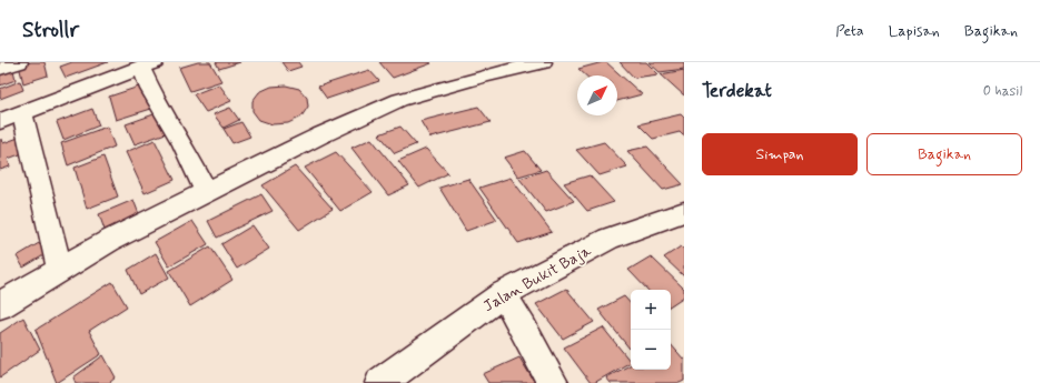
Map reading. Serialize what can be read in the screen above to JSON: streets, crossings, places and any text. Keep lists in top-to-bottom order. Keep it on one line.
{"streets":{"street":["Jalan Bukit Baja"]},"north":"top right","page":{"header":"Strollr","nav":["Peta","Lapisan","Bagikan"],"heading":["Terdekat","0 hasil"],"buttons":["Simpan","Bagikan"],"map_buttons":["+","−"]}}
